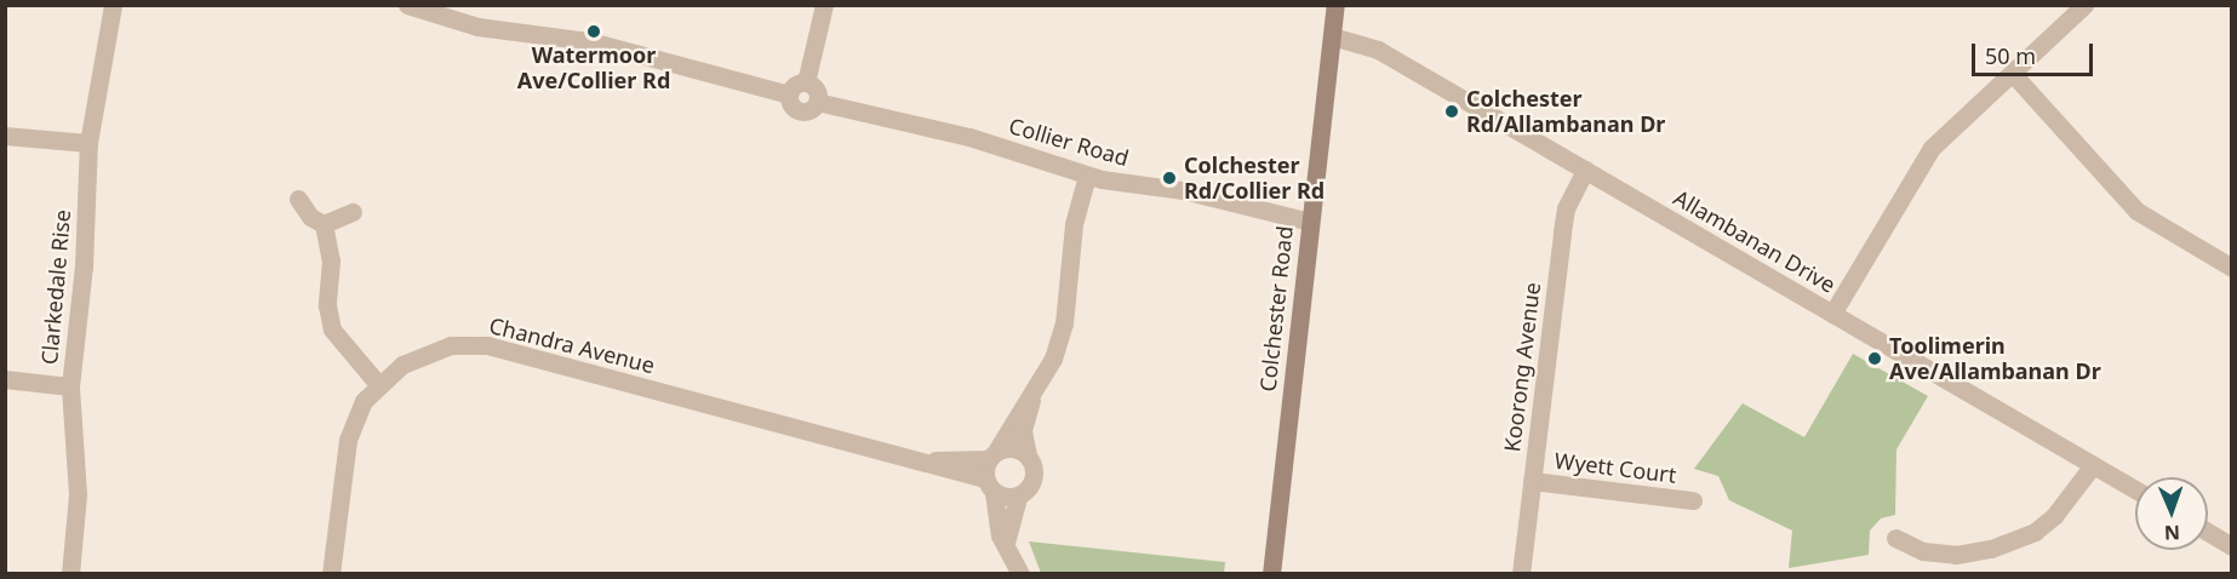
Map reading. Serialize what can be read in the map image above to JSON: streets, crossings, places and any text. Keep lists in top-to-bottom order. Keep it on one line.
{"streets":{"main road":["Colchester Road"],"street":["Collier Road","Allambanan Drive","Clarkedale Rise","Chandra Avenue","Koorong Avenue","Wyett Court"]},"crossings":[["Collier Road","Colchester Road"],["Allambanan Drive","Colchester Road"],["Allambanan Drive","Koorong Avenue"],["Koorong Avenue","Wyett Court"]],"places":["Watermoor Ave/Collier Rd","Colchester Rd/Allambanan Dr","Colchester Rd/Collier Rd","Toolimerin Ave/Allambanan Dr"],"scale_bar":"50 m","north":"bottom"}
